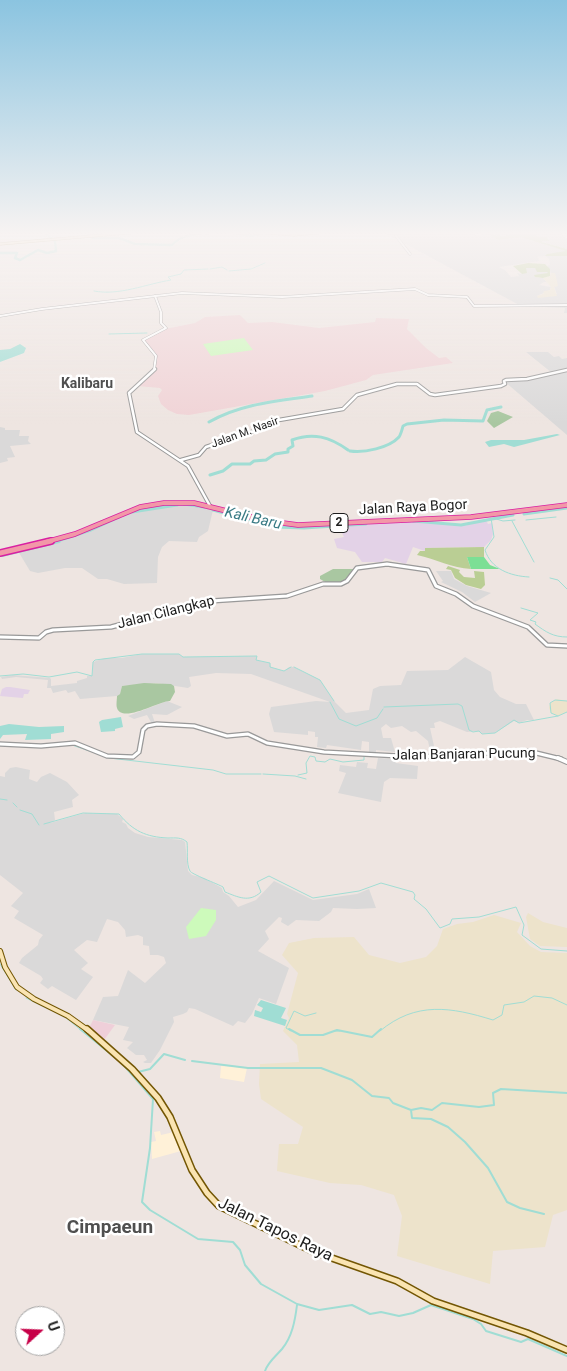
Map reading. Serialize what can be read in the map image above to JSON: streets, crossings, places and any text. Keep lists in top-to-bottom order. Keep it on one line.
{"streets":{"highway":["Jalan Raya Bogor","2"],"main road":["Jalan Tapos Raya"],"street":["Jalan M. Nasir","Jalan Cilangkap","Jalan Banjaran Pucung"]},"districts":["Kalibaru","Cimpaeun"],"water":["Kali Baru"],"north":"right"}
